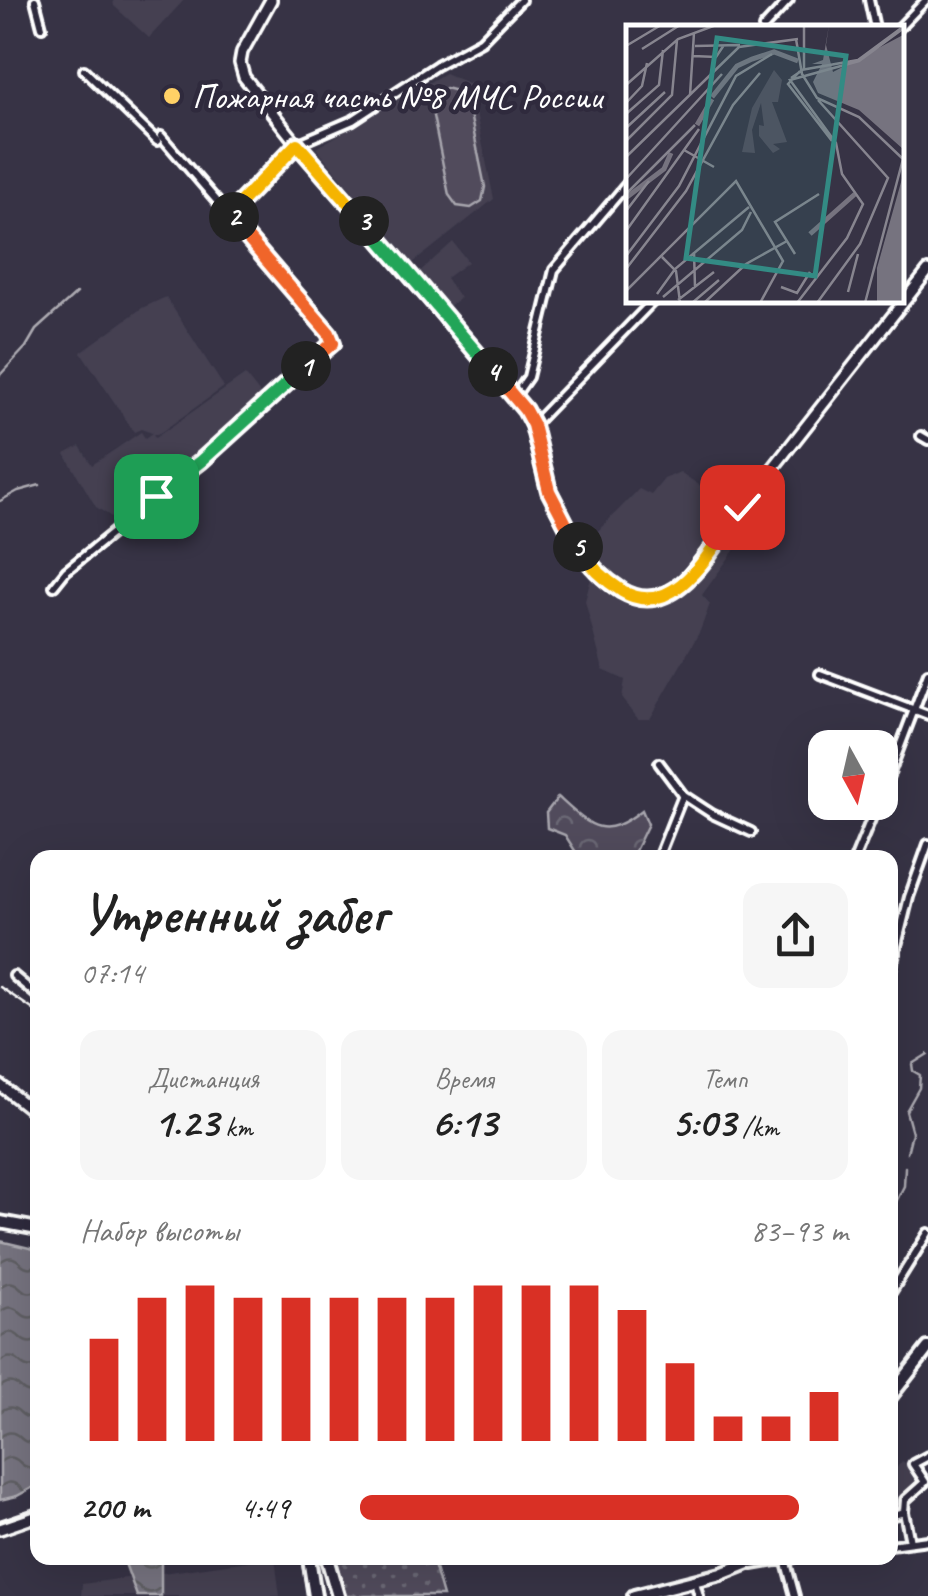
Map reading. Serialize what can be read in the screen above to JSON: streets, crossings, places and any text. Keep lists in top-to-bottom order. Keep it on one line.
{"places":["Пожарная часть №8 МЧС России"],"north":"bottom","page":{"pins":["2","3","1","4","5"],"heading":["Утренний забег","07:14"],"stats":[["Дистанция","1.23 km"],["Время","6:13"],["Темп","5:03 /km"]],"chart":["Набор высоты","83–93 m"],"list":[{"name":"200 m","note":"4:49"}]}}
